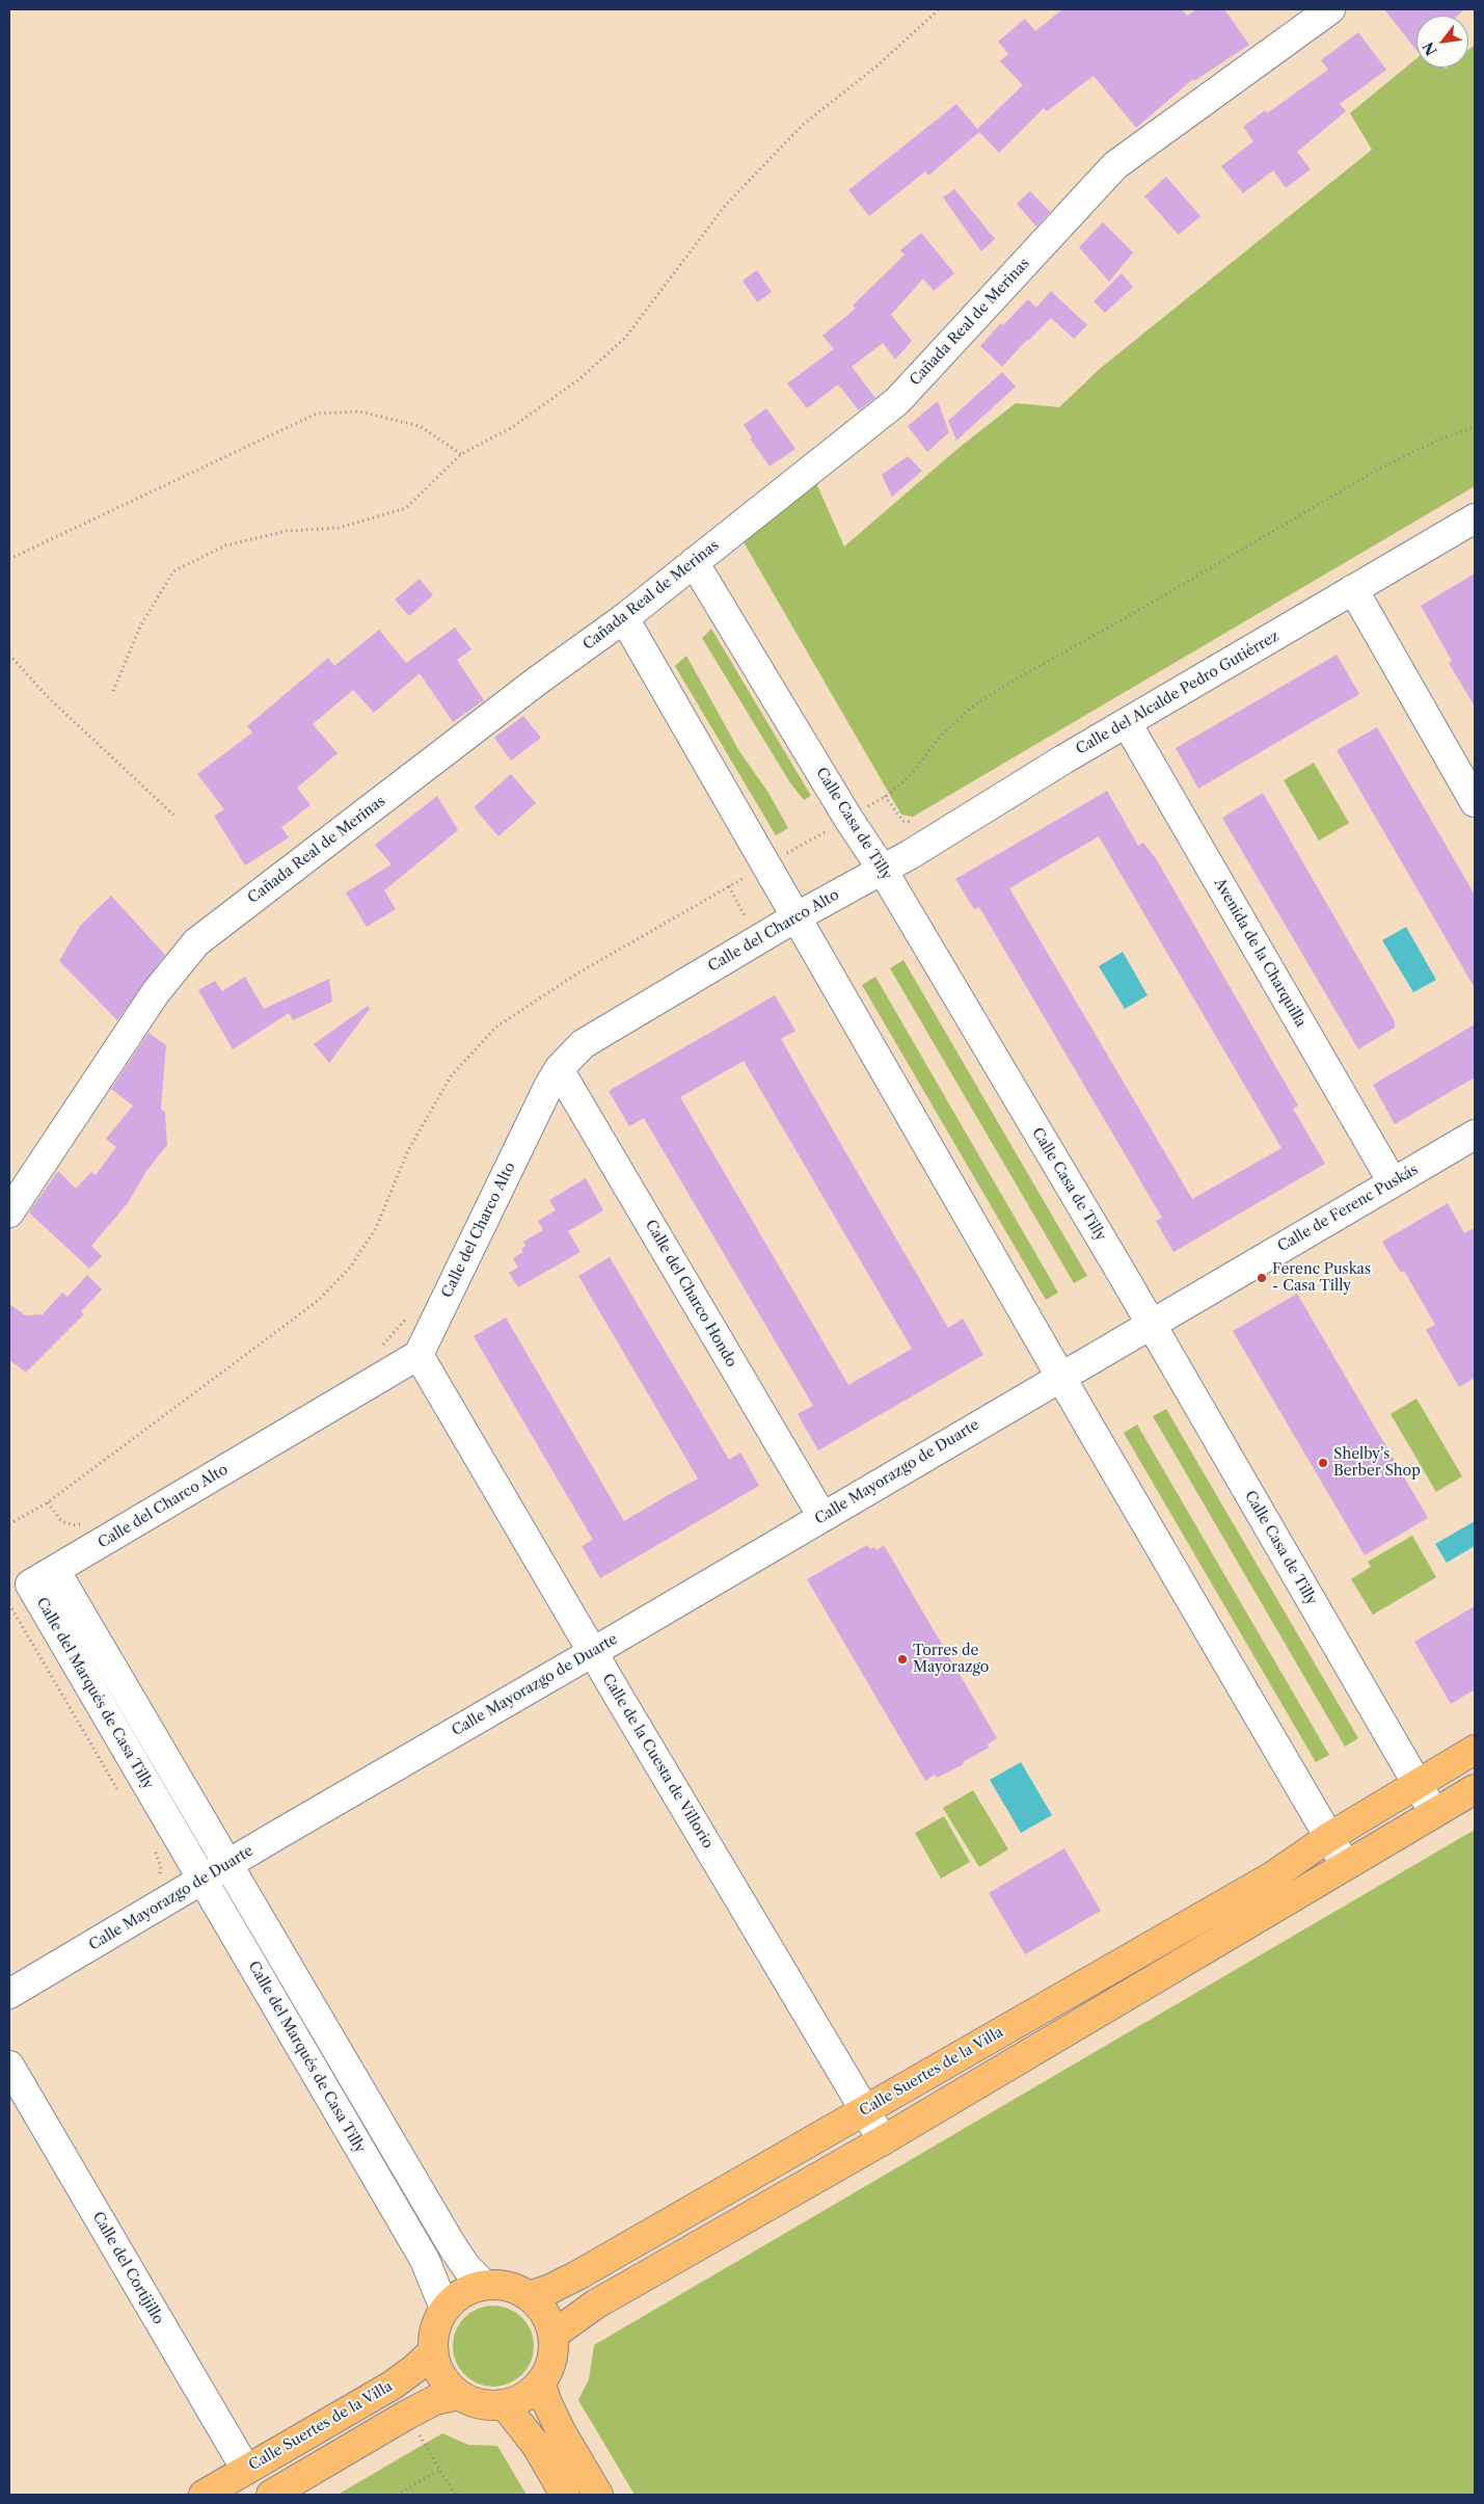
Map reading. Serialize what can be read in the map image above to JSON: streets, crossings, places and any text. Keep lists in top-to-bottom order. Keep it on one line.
{"streets":{"main road":["Calle Suertes de la Villa"],"street":["Cañada Real de Merinas","Calle del Alcalde Pedro Gutiérrez","Calle Casa de Tilly","Calle del Charco Alto","Avenida de la Charquilla","Calle de Ferenc Puskás","Calle del Charco Hondo","Calle Mayorazgo de Duarte","Calle del Marqués de Casa Tilly","Calle de la Cuesta de Villorio","Calle del Cortijillo"]},"crossings":[["Cañada Real de Merinas","Calle Casa de Tilly"],["Calle del Alcalde Pedro Gutiérrez","Calle Casa de Tilly"],["Calle del Alcalde Pedro Gutiérrez","Calle del Charco Alto"],["Calle del Alcalde Pedro Gutiérrez","Avenida de la Charquilla"],["Calle Casa de Tilly","Calle del Charco Alto"],["Calle Casa de Tilly","Calle de Ferenc Puskás"],["Calle Casa de Tilly","Calle Suertes de la Villa"],["Calle del Charco Alto","Calle del Charco Hondo"],["Calle del Charco Alto","Calle del Marqués de Casa Tilly"],["Calle del Charco Alto","Calle de la Cuesta de Villorio"],["Avenida de la Charquilla","Calle de Ferenc Puskás"],["Calle de Ferenc Puskás","Calle Mayorazgo de Duarte"],["Calle del Charco Hondo","Calle Mayorazgo de Duarte"],["Calle Mayorazgo de Duarte","Calle del Marqués de Casa Tilly"],["Calle Mayorazgo de Duarte","Calle de la Cuesta de Villorio"],["Calle del Marqués de Casa Tilly","Calle Suertes de la Villa"],["Calle de la Cuesta de Villorio","Calle Suertes de la Villa"],["Calle Suertes de la Villa","Calle del Cortijillo"]],"places":["Ferenc Puskas - Casa Tilly","Shelby’s Berber Shop","Torres de Mayorazgo"],"north":"bottom left"}
